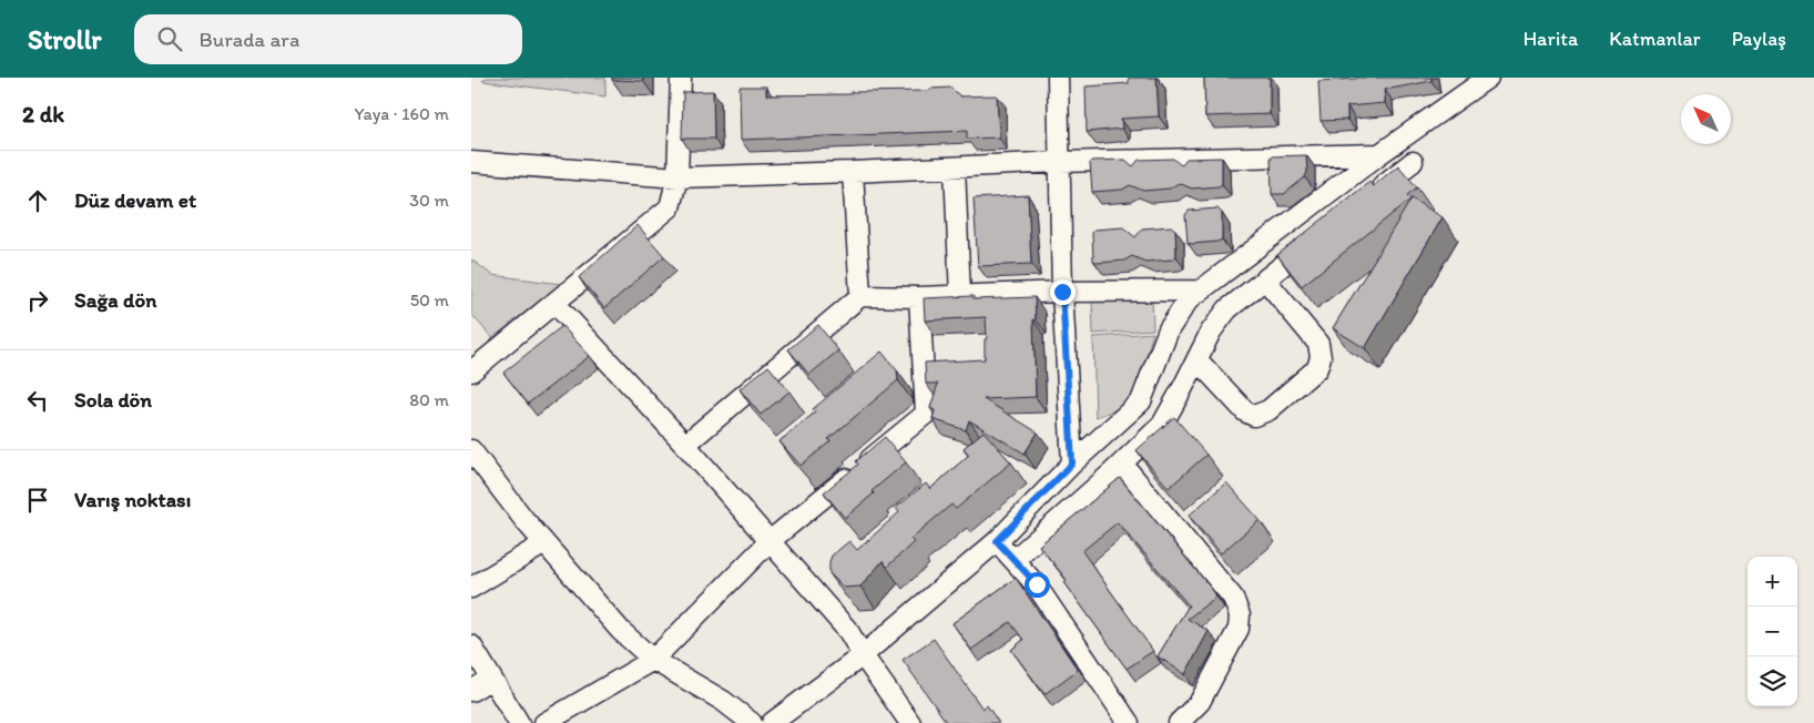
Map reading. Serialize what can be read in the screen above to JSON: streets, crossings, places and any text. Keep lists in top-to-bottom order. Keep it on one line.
{"north":"top left","page":{"header":"Strollr","search":"Burada ara","nav":["Harita","Katmanlar","Paylaş"],"heading":["2 dk","Yaya · 160 m"],"list":[["Düz devam et","30 m"],["Sağa dön","50 m"],["Sola dön","80 m"],"Varış noktası"],"map_buttons":["+","−"]}}
